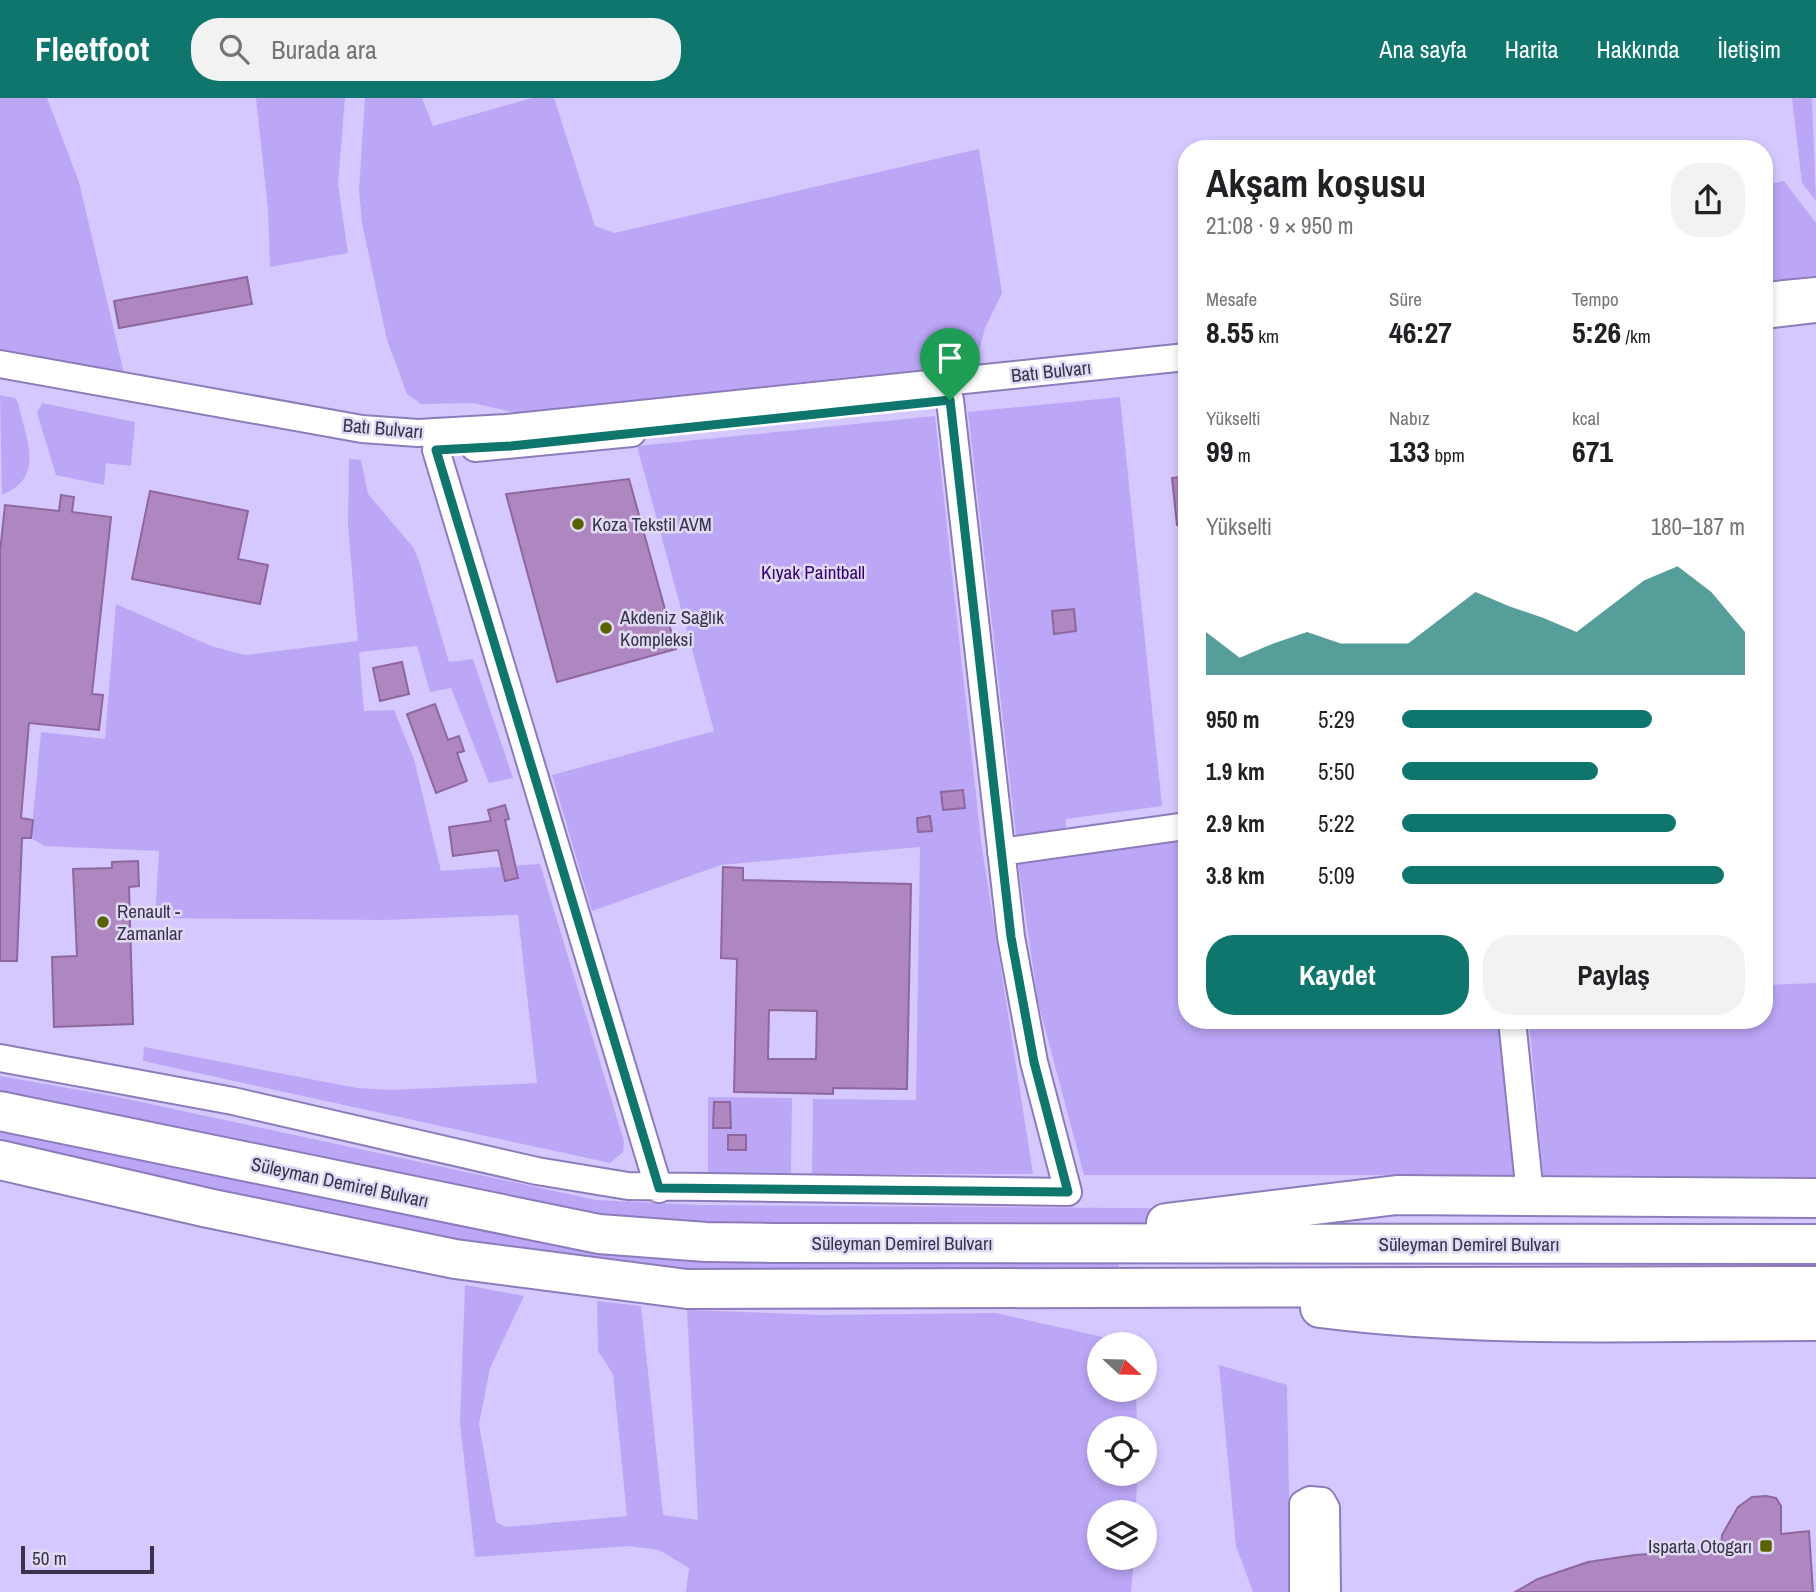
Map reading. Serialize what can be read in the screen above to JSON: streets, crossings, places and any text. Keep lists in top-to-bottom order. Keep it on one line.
{"streets":{"highway":["Süleyman Demirel Bulvarı"],"street":["Batı Bulvarı"]},"parks":["Kıyak Paintball"],"places":{"other":["Koza Tekstil AVM","Akdeniz Sağlık Kompleksi","Renault - Zamanlar"],"transit":["Isparta Otogarı"]},"scale_bar":"50 m","north":"right","page":{"header":"Fleetfoot","search":"Burada ara","nav":["Ana sayfa","Harita","Hakkında","İletişim"],"heading":["Akşam koşusu","21:08 · 9 × 950 m"],"stats":[["Mesafe","8.55 km"],["Süre","46:27"],["Tempo","5:26 /km"],["Yükselti","99 m"],["Nabız","133 bpm"],["kcal","671"]],"chart":["Yükselti","180–187 m"],"list":[{"name":"950 m","note":"5:29"},{"name":"1.9 km","note":"5:50"},{"name":"2.9 km","note":"5:22"},{"name":"3.8 km","note":"5:09"}],"buttons":["Kaydet","Paylaş"],"scale":"50 m"}}
